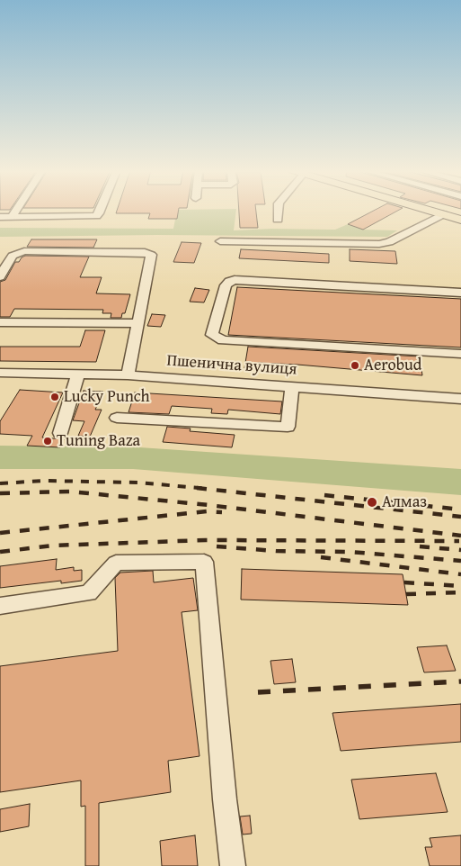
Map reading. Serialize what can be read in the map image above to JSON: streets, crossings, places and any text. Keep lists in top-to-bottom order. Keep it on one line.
{"streets":{"street":["Пшенична вулиця"]},"places":["Aerobud","Lucky Punch","Tuning Baza","Алмаз"]}
